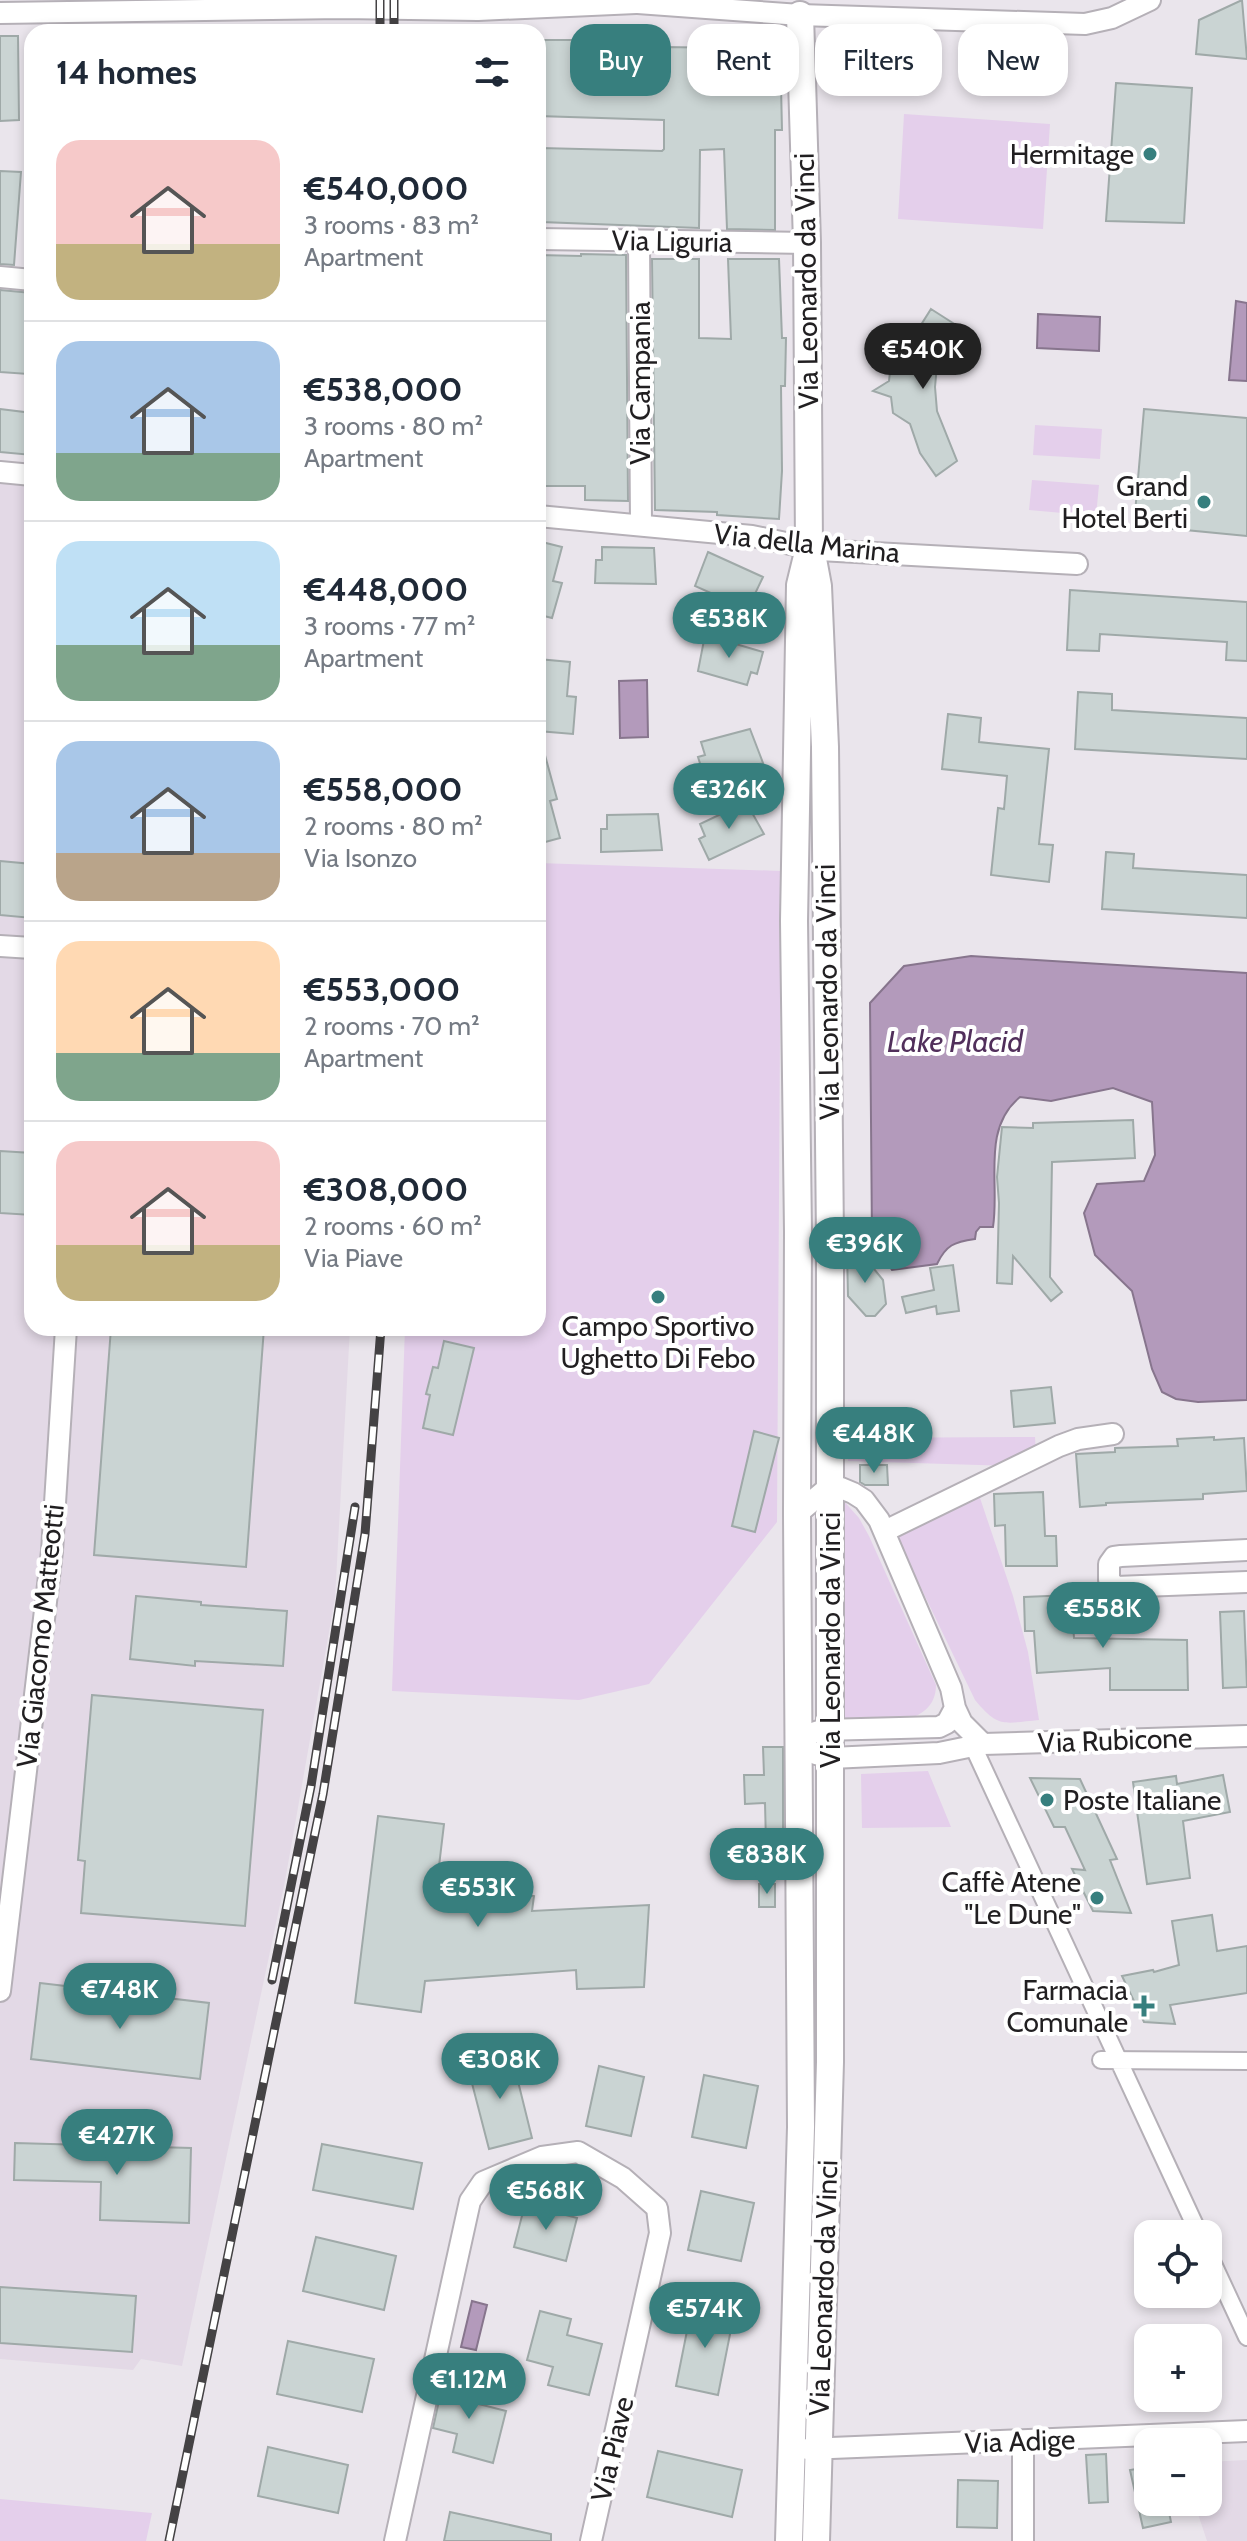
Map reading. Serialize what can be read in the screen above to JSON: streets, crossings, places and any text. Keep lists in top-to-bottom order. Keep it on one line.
{"streets":{"street":["Via Liguria","Via Leonardo da Vinci","Via Campania","Via della Marina","Via Giacomo Matteotti","Via Rubicone","Via Adige","Via Piave"]},"crossings":[["Via Liguria","Via Leonardo da Vinci"],["Via Liguria","Via Campania"],["Via Leonardo da Vinci","Via della Marina"],["Via Leonardo da Vinci","Via Rubicone"],["Via Leonardo da Vinci","Via Adige"],["Via Campania","Via della Marina"]],"water":["Lake Placid"],"places":{"other":["Hermitage","Grand Hotel Berti","Campo Sportivo Ughetto Di Febo","Poste Italiane","Caffè Atene \"Le Dune\""],"health":["Farmacia Comunale"]},"page":{"chip":["Buy","Rent","Filters","New"],"heading":"14 homes","list":[{"name":"€540,000","note":"3 rooms · 83 m² · Apartment"},{"name":"€538,000","note":"3 rooms · 80 m² · Apartment"},{"name":"€448,000","note":"3 rooms · 77 m² · Apartment"},{"name":"€558,000","note":"2 rooms · 80 m² · Via Isonzo"},{"name":"€553,000","note":"2 rooms · 70 m² · Apartment"},{"name":"€308,000","note":"2 rooms · 60 m² · Via Piave"}],"price":["€540K","€538K","€326K","€396K","€448K","€558K","€838K","€553K","€748K","€308K","€427K","€568K","€574K","€1.12M"],"map_buttons":["+","−"]}}
